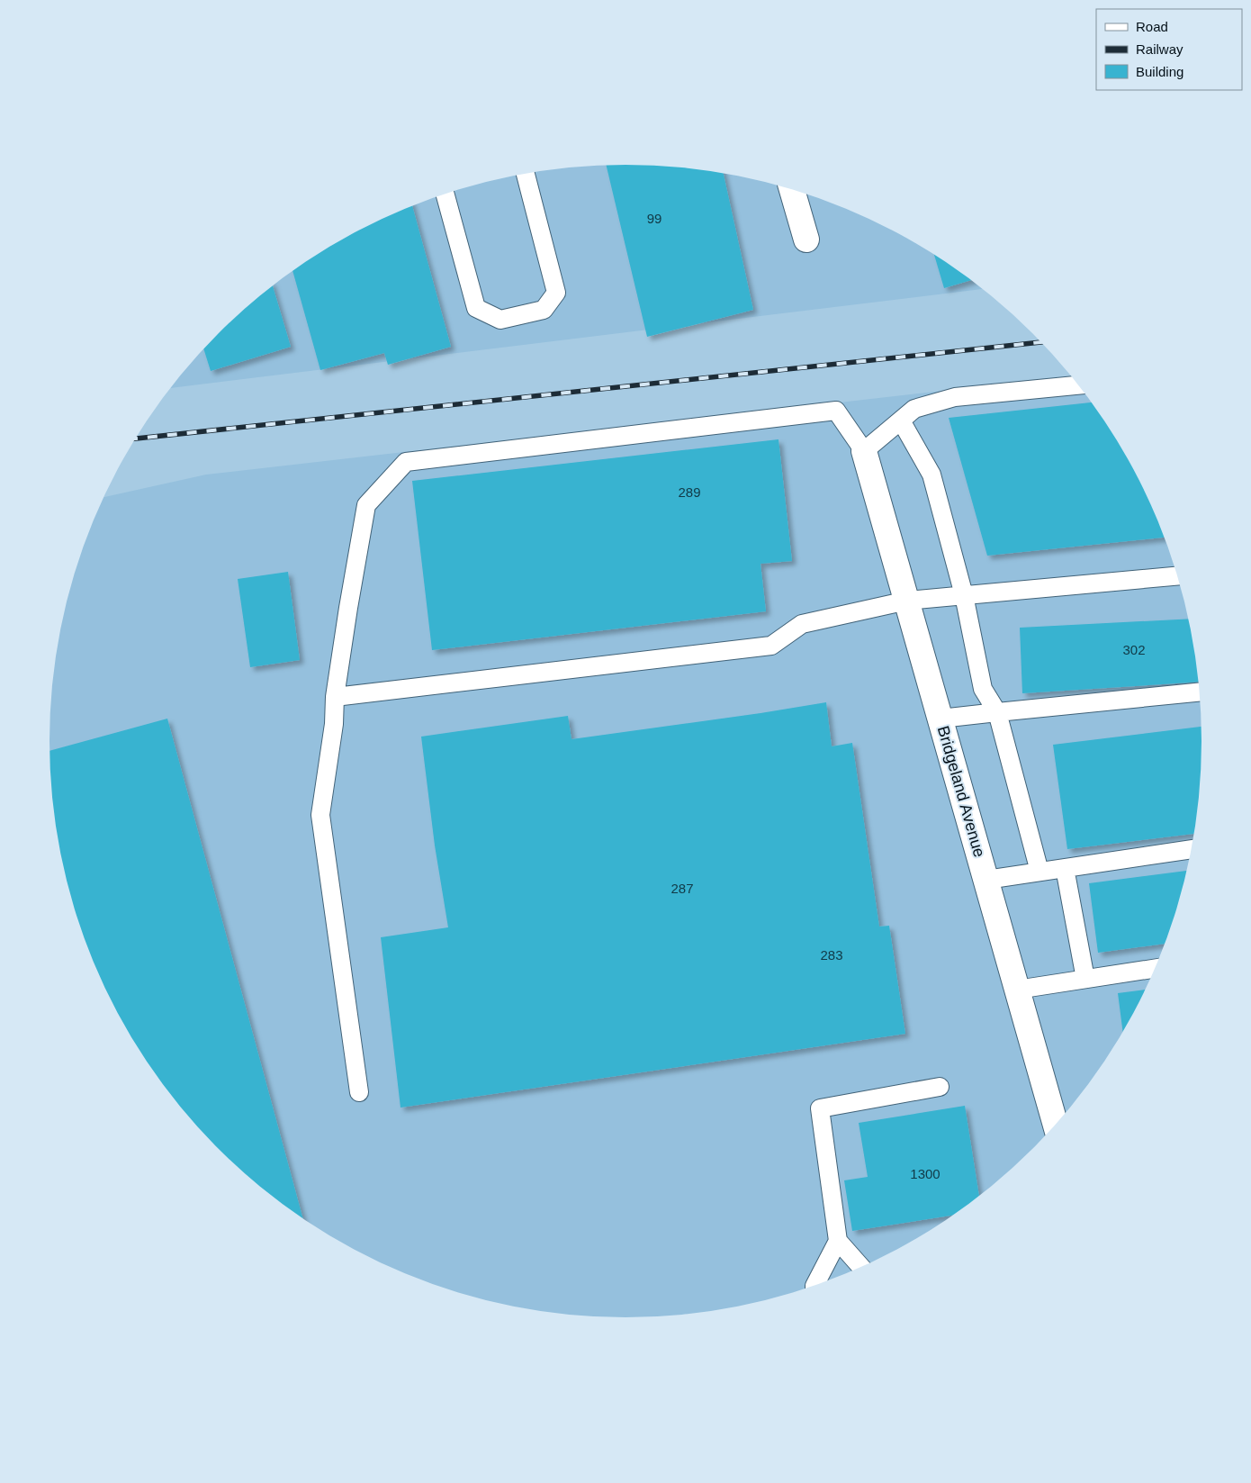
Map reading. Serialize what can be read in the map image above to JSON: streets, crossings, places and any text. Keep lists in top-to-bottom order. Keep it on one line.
{"streets":{"street":["Bridgeland Avenue"]},"house_numbers":["99","289","302","287","283","1300"],"legend":["Road","Railway","Building"]}
